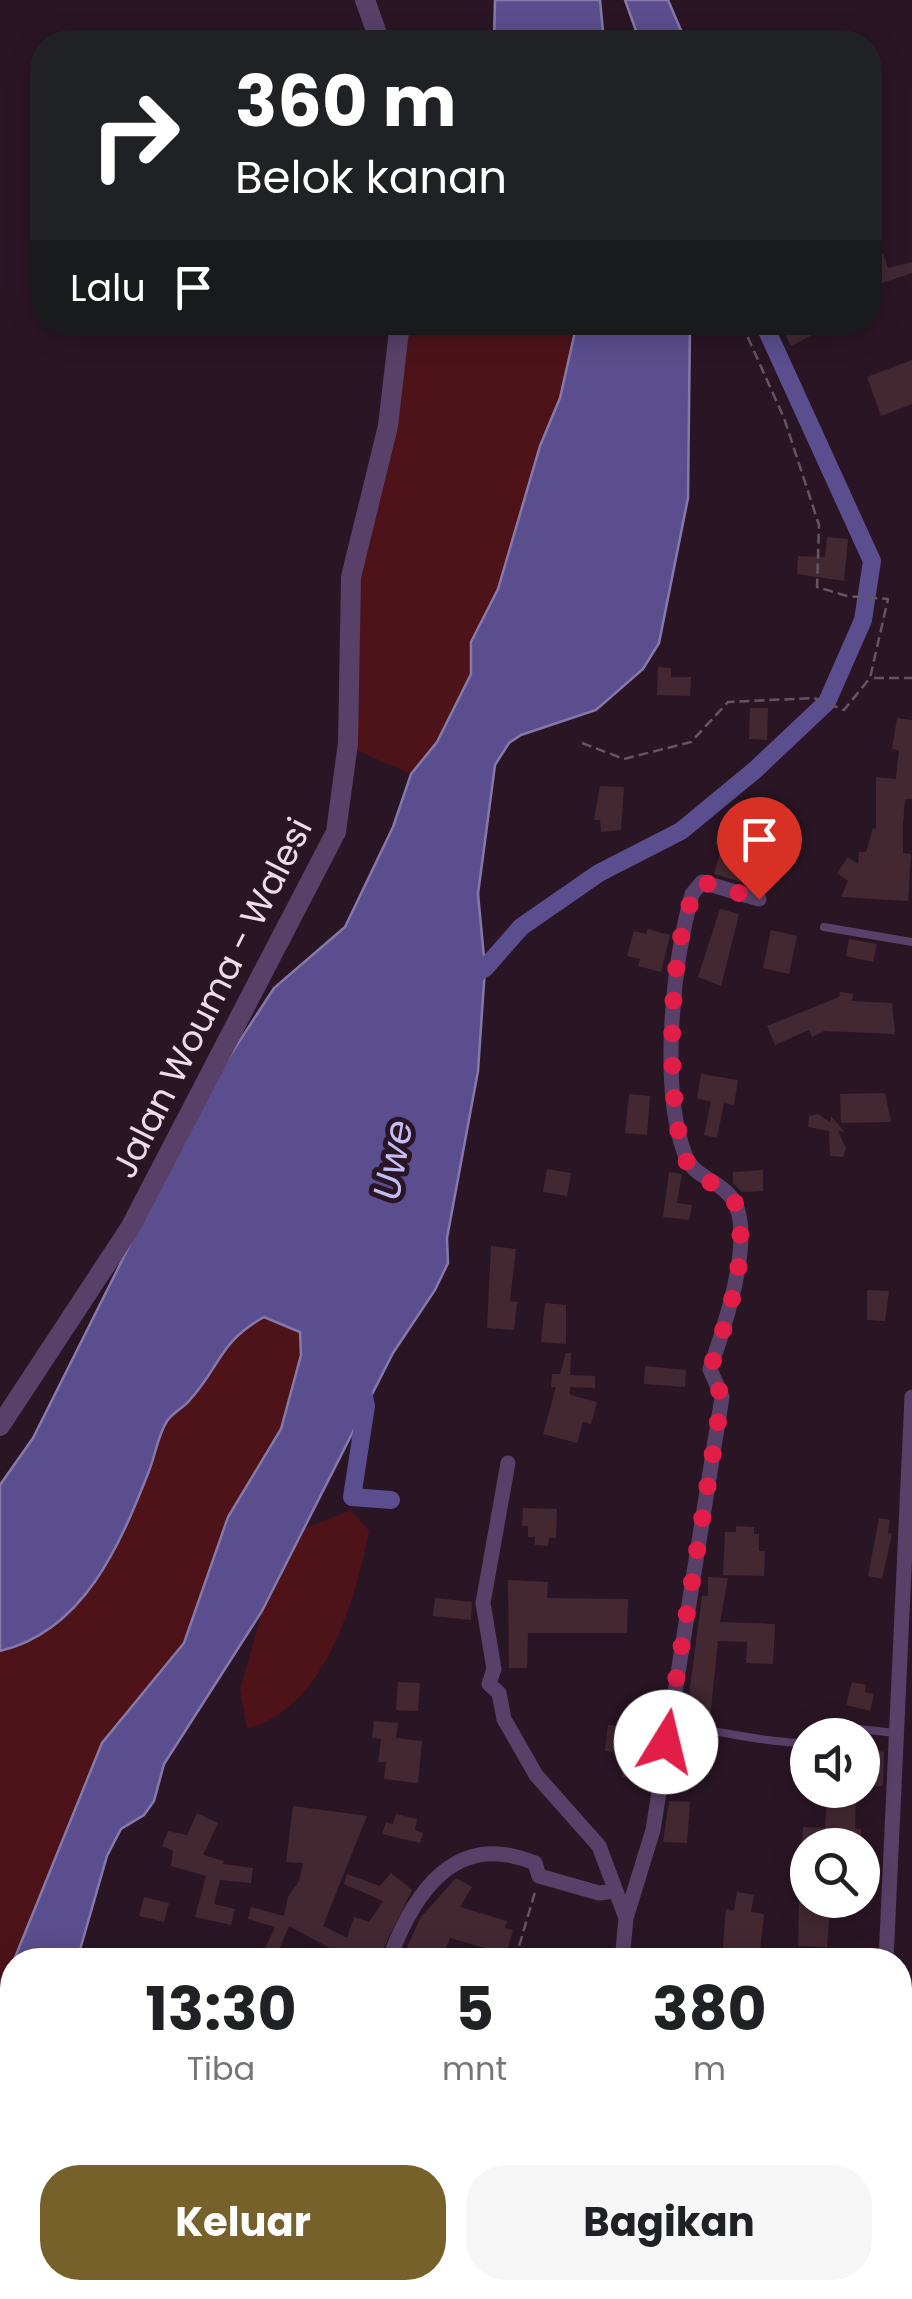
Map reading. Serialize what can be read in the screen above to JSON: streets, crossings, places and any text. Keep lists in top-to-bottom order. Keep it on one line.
{"streets":{"street":["Jalan Wouma - Walesi"]},"water":["Uwe"],"page":{"turn":["360 m","Belok kanan"],"then":"Lalu","eta":["13:30","Tiba","5","mnt","380","m"],"buttons":["Keluar","Bagikan"]}}
